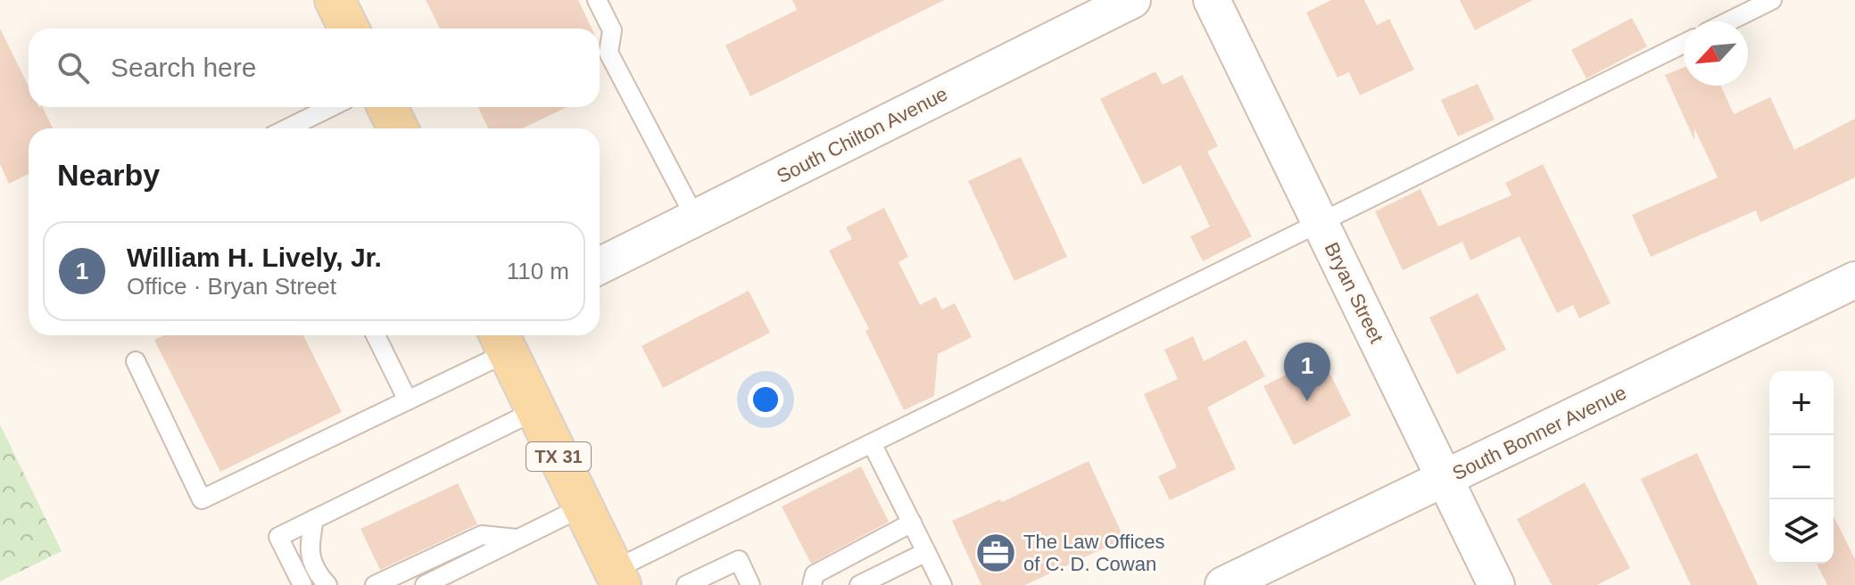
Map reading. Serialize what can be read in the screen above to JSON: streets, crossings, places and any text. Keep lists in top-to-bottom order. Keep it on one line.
{"streets":{"main road":["TX 31"],"street":["South Chilton Avenue","Bryan Street","South Bonner Avenue"]},"crossings":[["Bryan Street","South Bonner Avenue"]],"places":{"office":["The Law Offices of C. D. Cowan"]},"north":"bottom left","page":{"search":"Search here","heading":"Nearby","list":[{"mark":"1","name":"William H. Lively, Jr.","note":"Office · Bryan Street","value":"110 m"}],"pins":"1","map_buttons":["+","−"]}}
